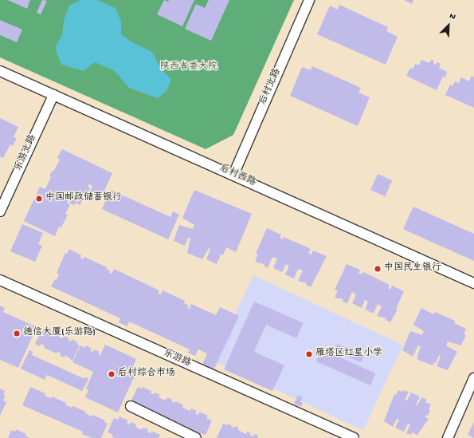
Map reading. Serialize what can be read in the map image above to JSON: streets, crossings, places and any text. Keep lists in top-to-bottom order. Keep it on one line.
{"streets":{"street":["后村北路","乐游北路","后村西路","乐游路"]},"crossings":[["后村北路","后村西路"],["乐游北路","后村西路"]],"parks":["陕西省委大院"],"places":["中国邮政储蓄银行","中国民生银行","德信大厦(乐游路)","雁塔区红星小学","后村综合市场"],"north":"top right"}
